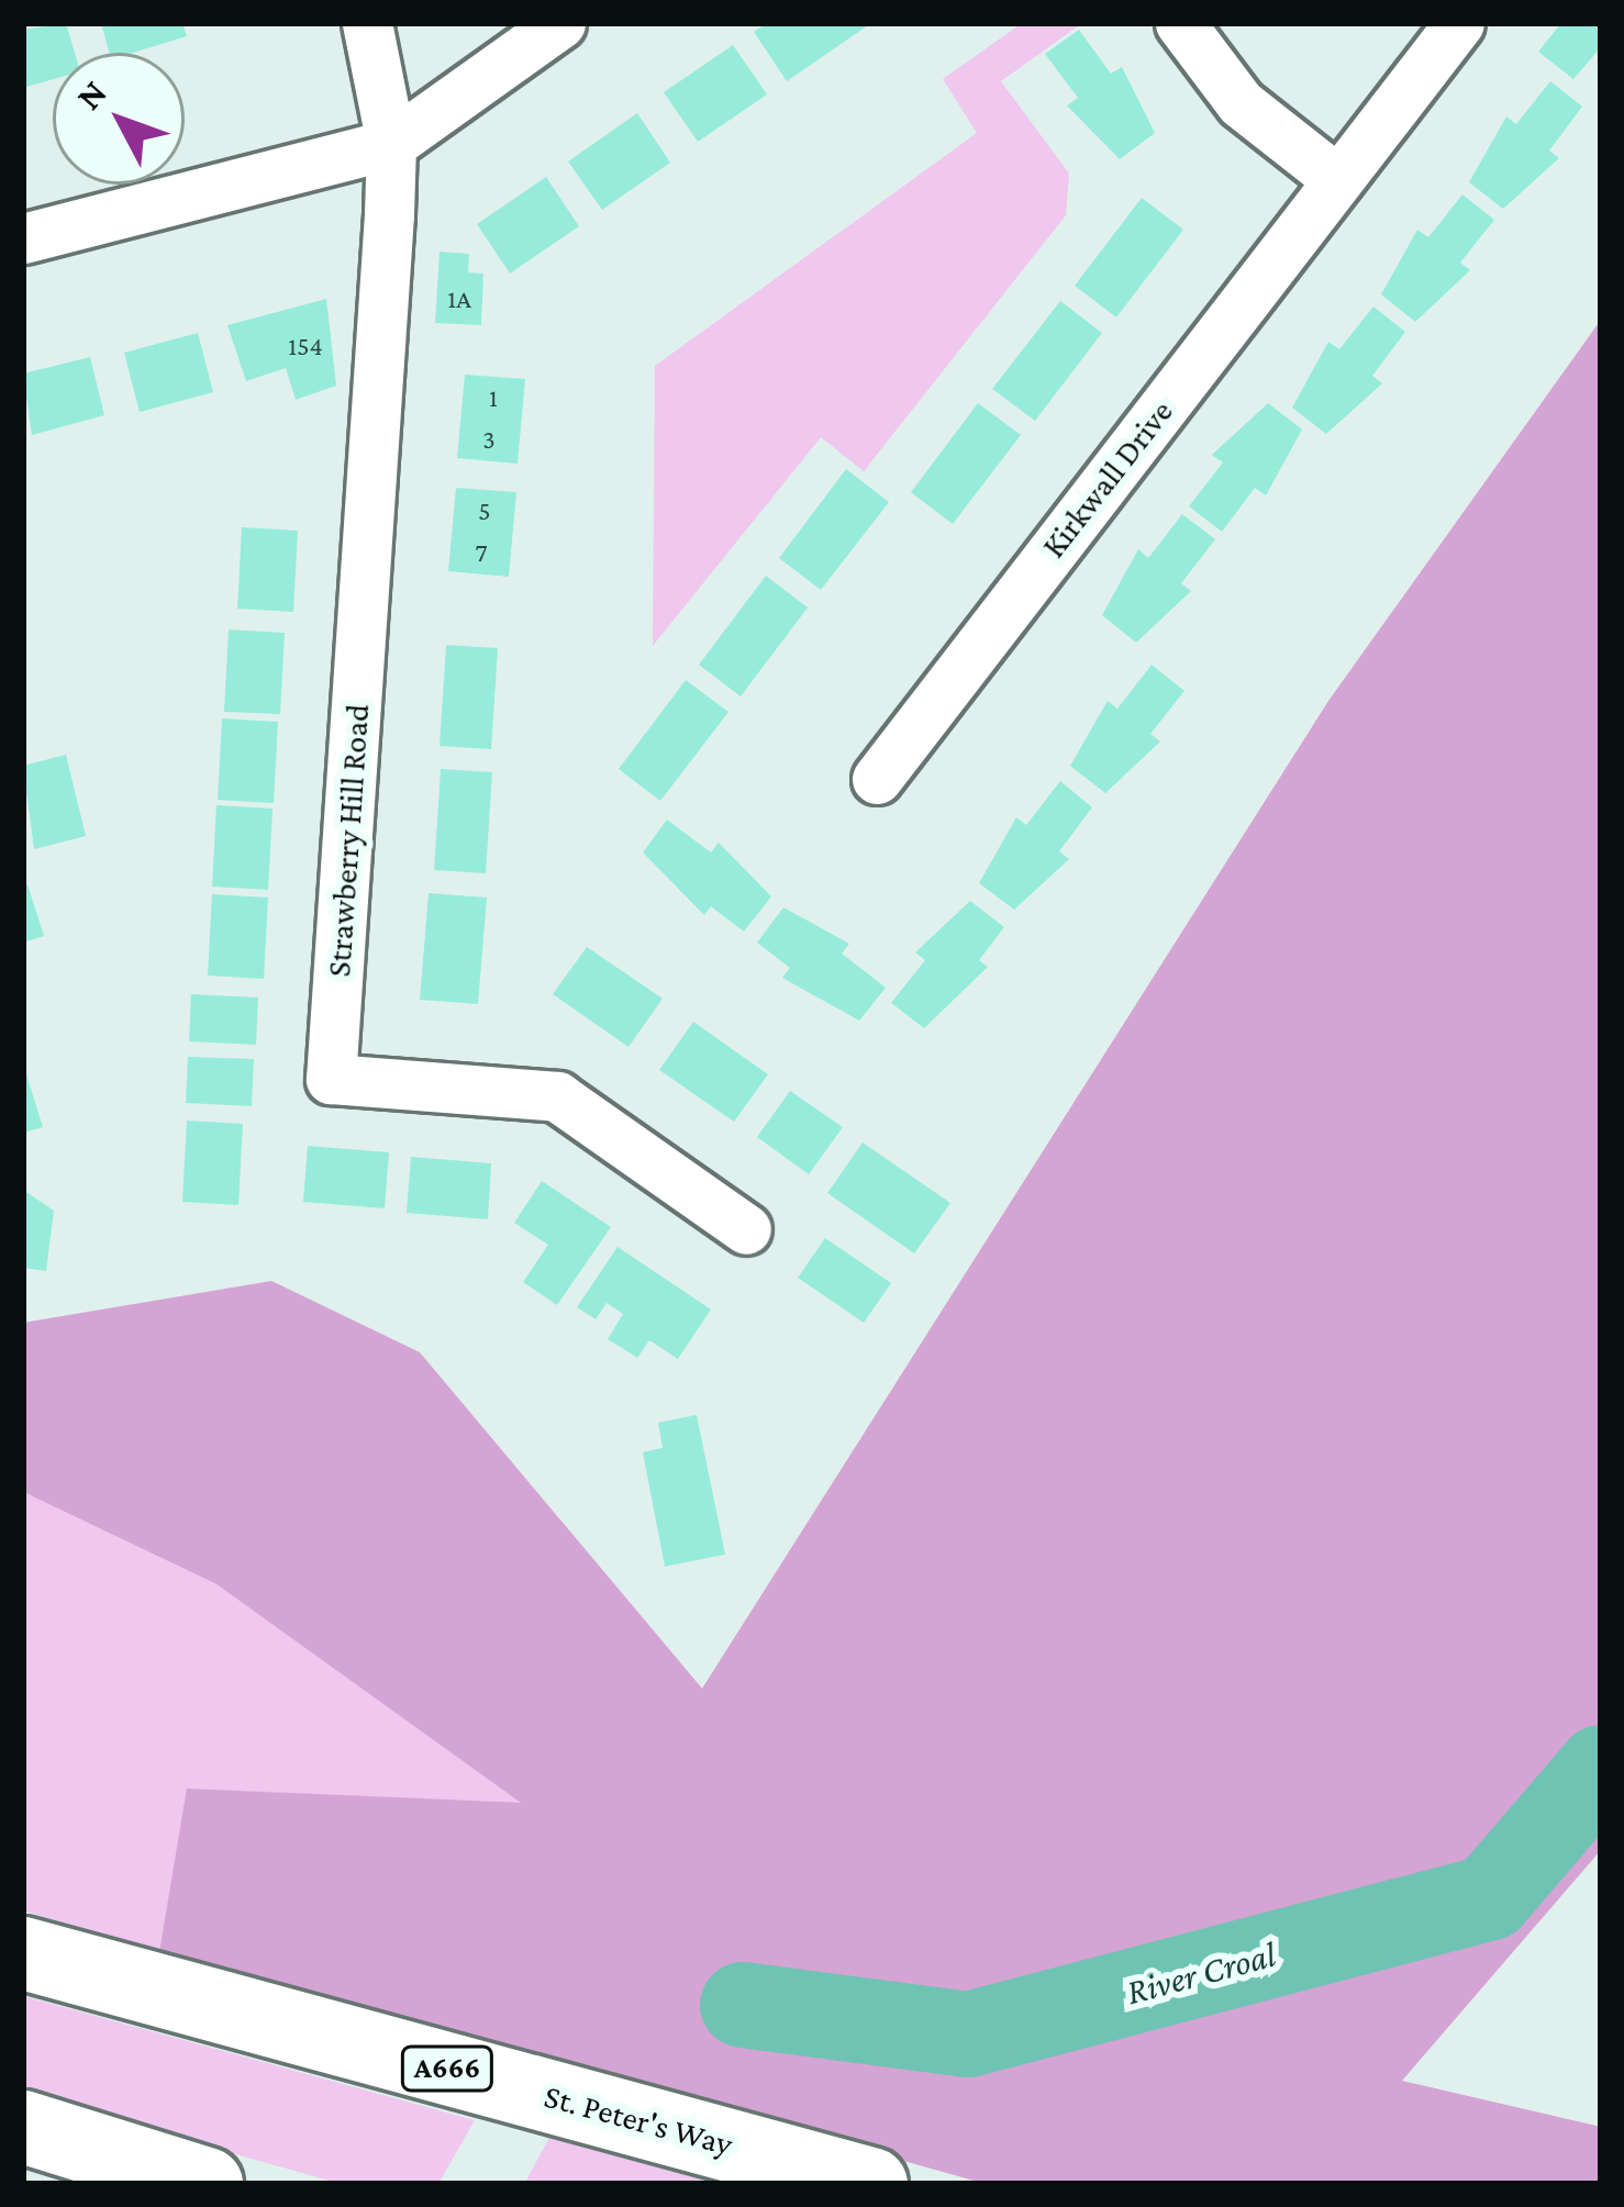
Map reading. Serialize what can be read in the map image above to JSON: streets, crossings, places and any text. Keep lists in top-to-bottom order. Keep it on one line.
{"streets":{"highway":["A666","St. Peter's Way"],"street":["Kirkwall Drive","Strawberry Hill Road"]},"water":["River Croal"],"house_numbers":["1A","154","1","3","5","7"],"north":"top left"}
